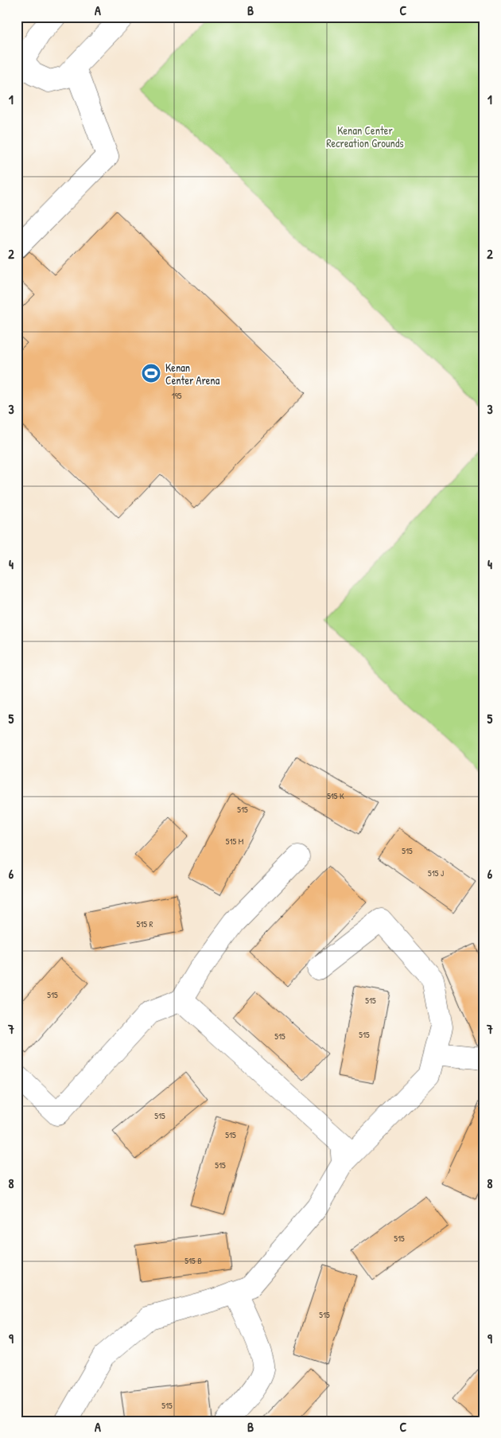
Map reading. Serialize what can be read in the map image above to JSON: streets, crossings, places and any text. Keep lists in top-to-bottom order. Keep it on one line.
{"parks":["Kenan Center Recreation Grounds"],"places":{"sports":["Kenan Center Arena"]},"house_numbers":["195","515 K","515","515 M","515","515 J","515 R","515","515","515","515","515","515","515","515","515 B","515","515"],"grid":{"columns":["A","B","C"],"rows":["1","2","3","4","5","6","7","8","9"]}}
